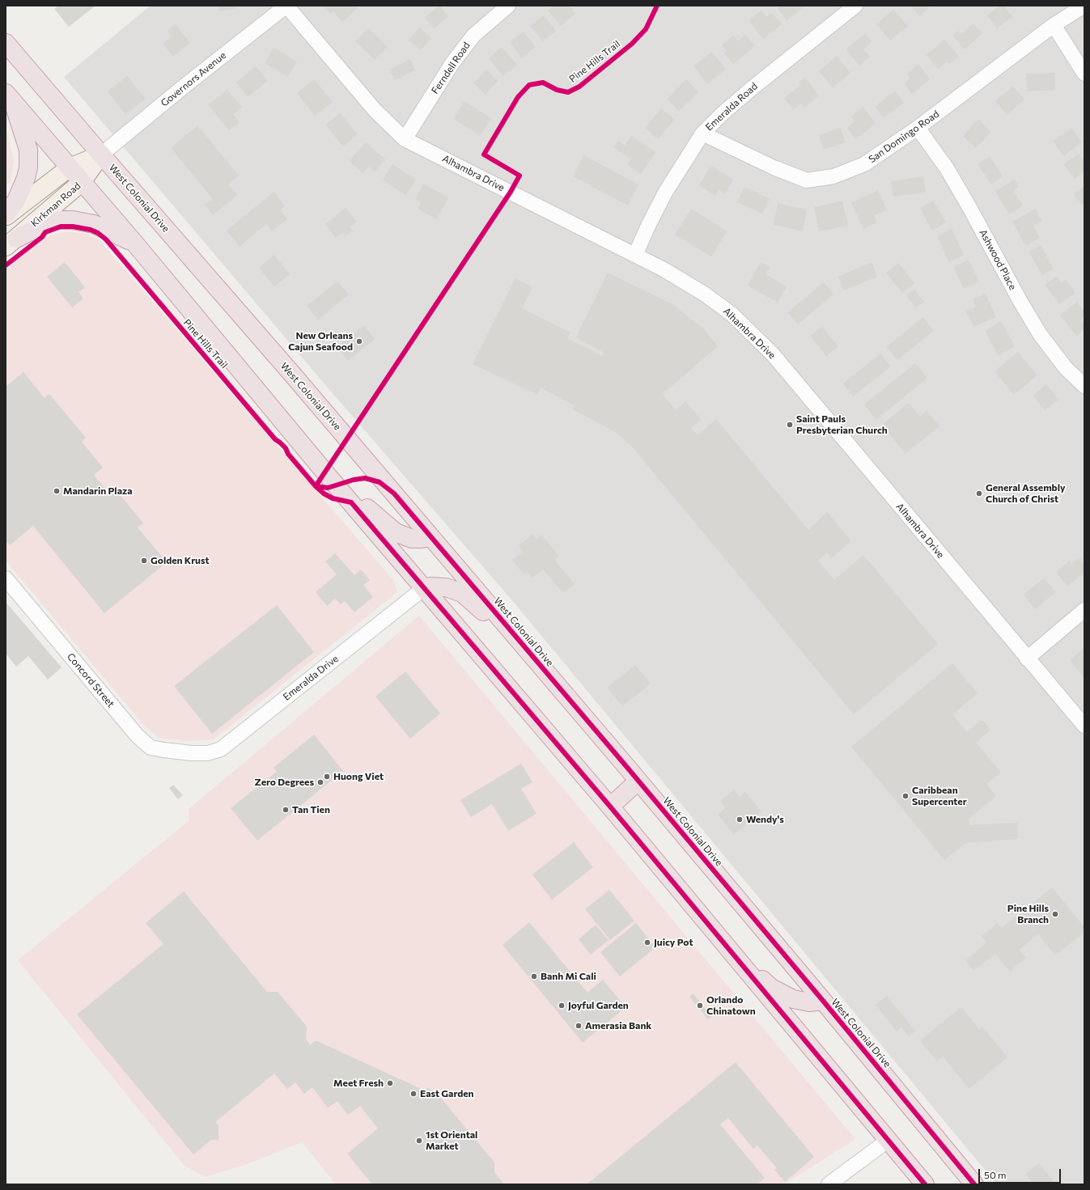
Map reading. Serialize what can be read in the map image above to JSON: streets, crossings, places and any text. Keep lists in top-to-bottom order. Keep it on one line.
{"streets":{"highway":["West Colonial Drive"],"main road":["Kirkman Road"],"street":["Ferndell Road","Governors Avenue","Emeralda Road","San Domingo Road","Alhambra Drive","Ashwood Place","Emeralda Drive","Concord Street"],"cycle path":["Pine Hills Trail"]},"crossings":[["Ferndell Road","Alhambra Drive"],["Governors Avenue","Alhambra Drive"],["Governors Avenue","West Colonial Drive"],["Governors Avenue","Kirkman Road"],["Emeralda Road","San Domingo Road"],["Emeralda Road","Alhambra Drive"],["San Domingo Road","Ashwood Place"],["West Colonial Drive","Kirkman Road"],["Emeralda Drive","Concord Street"]],"places":["New Orleans Cajun Seafood","Saint Pauls Presbyterian Church","Mandarin Plaza","General Assembly Church of Christ","Golden Krust","Huong Viet","Zero Degrees","Caribbean Supercenter","Tan Tien","Wendy's","Pine Hills Branch","Juicy Pot","Banh Mi Cali","Joyful Garden","Orlando Chinatown","Amerasia Bank","Meet Fresh","East Garden","1st Oriental Market"],"scale_bar":"50 m"}
